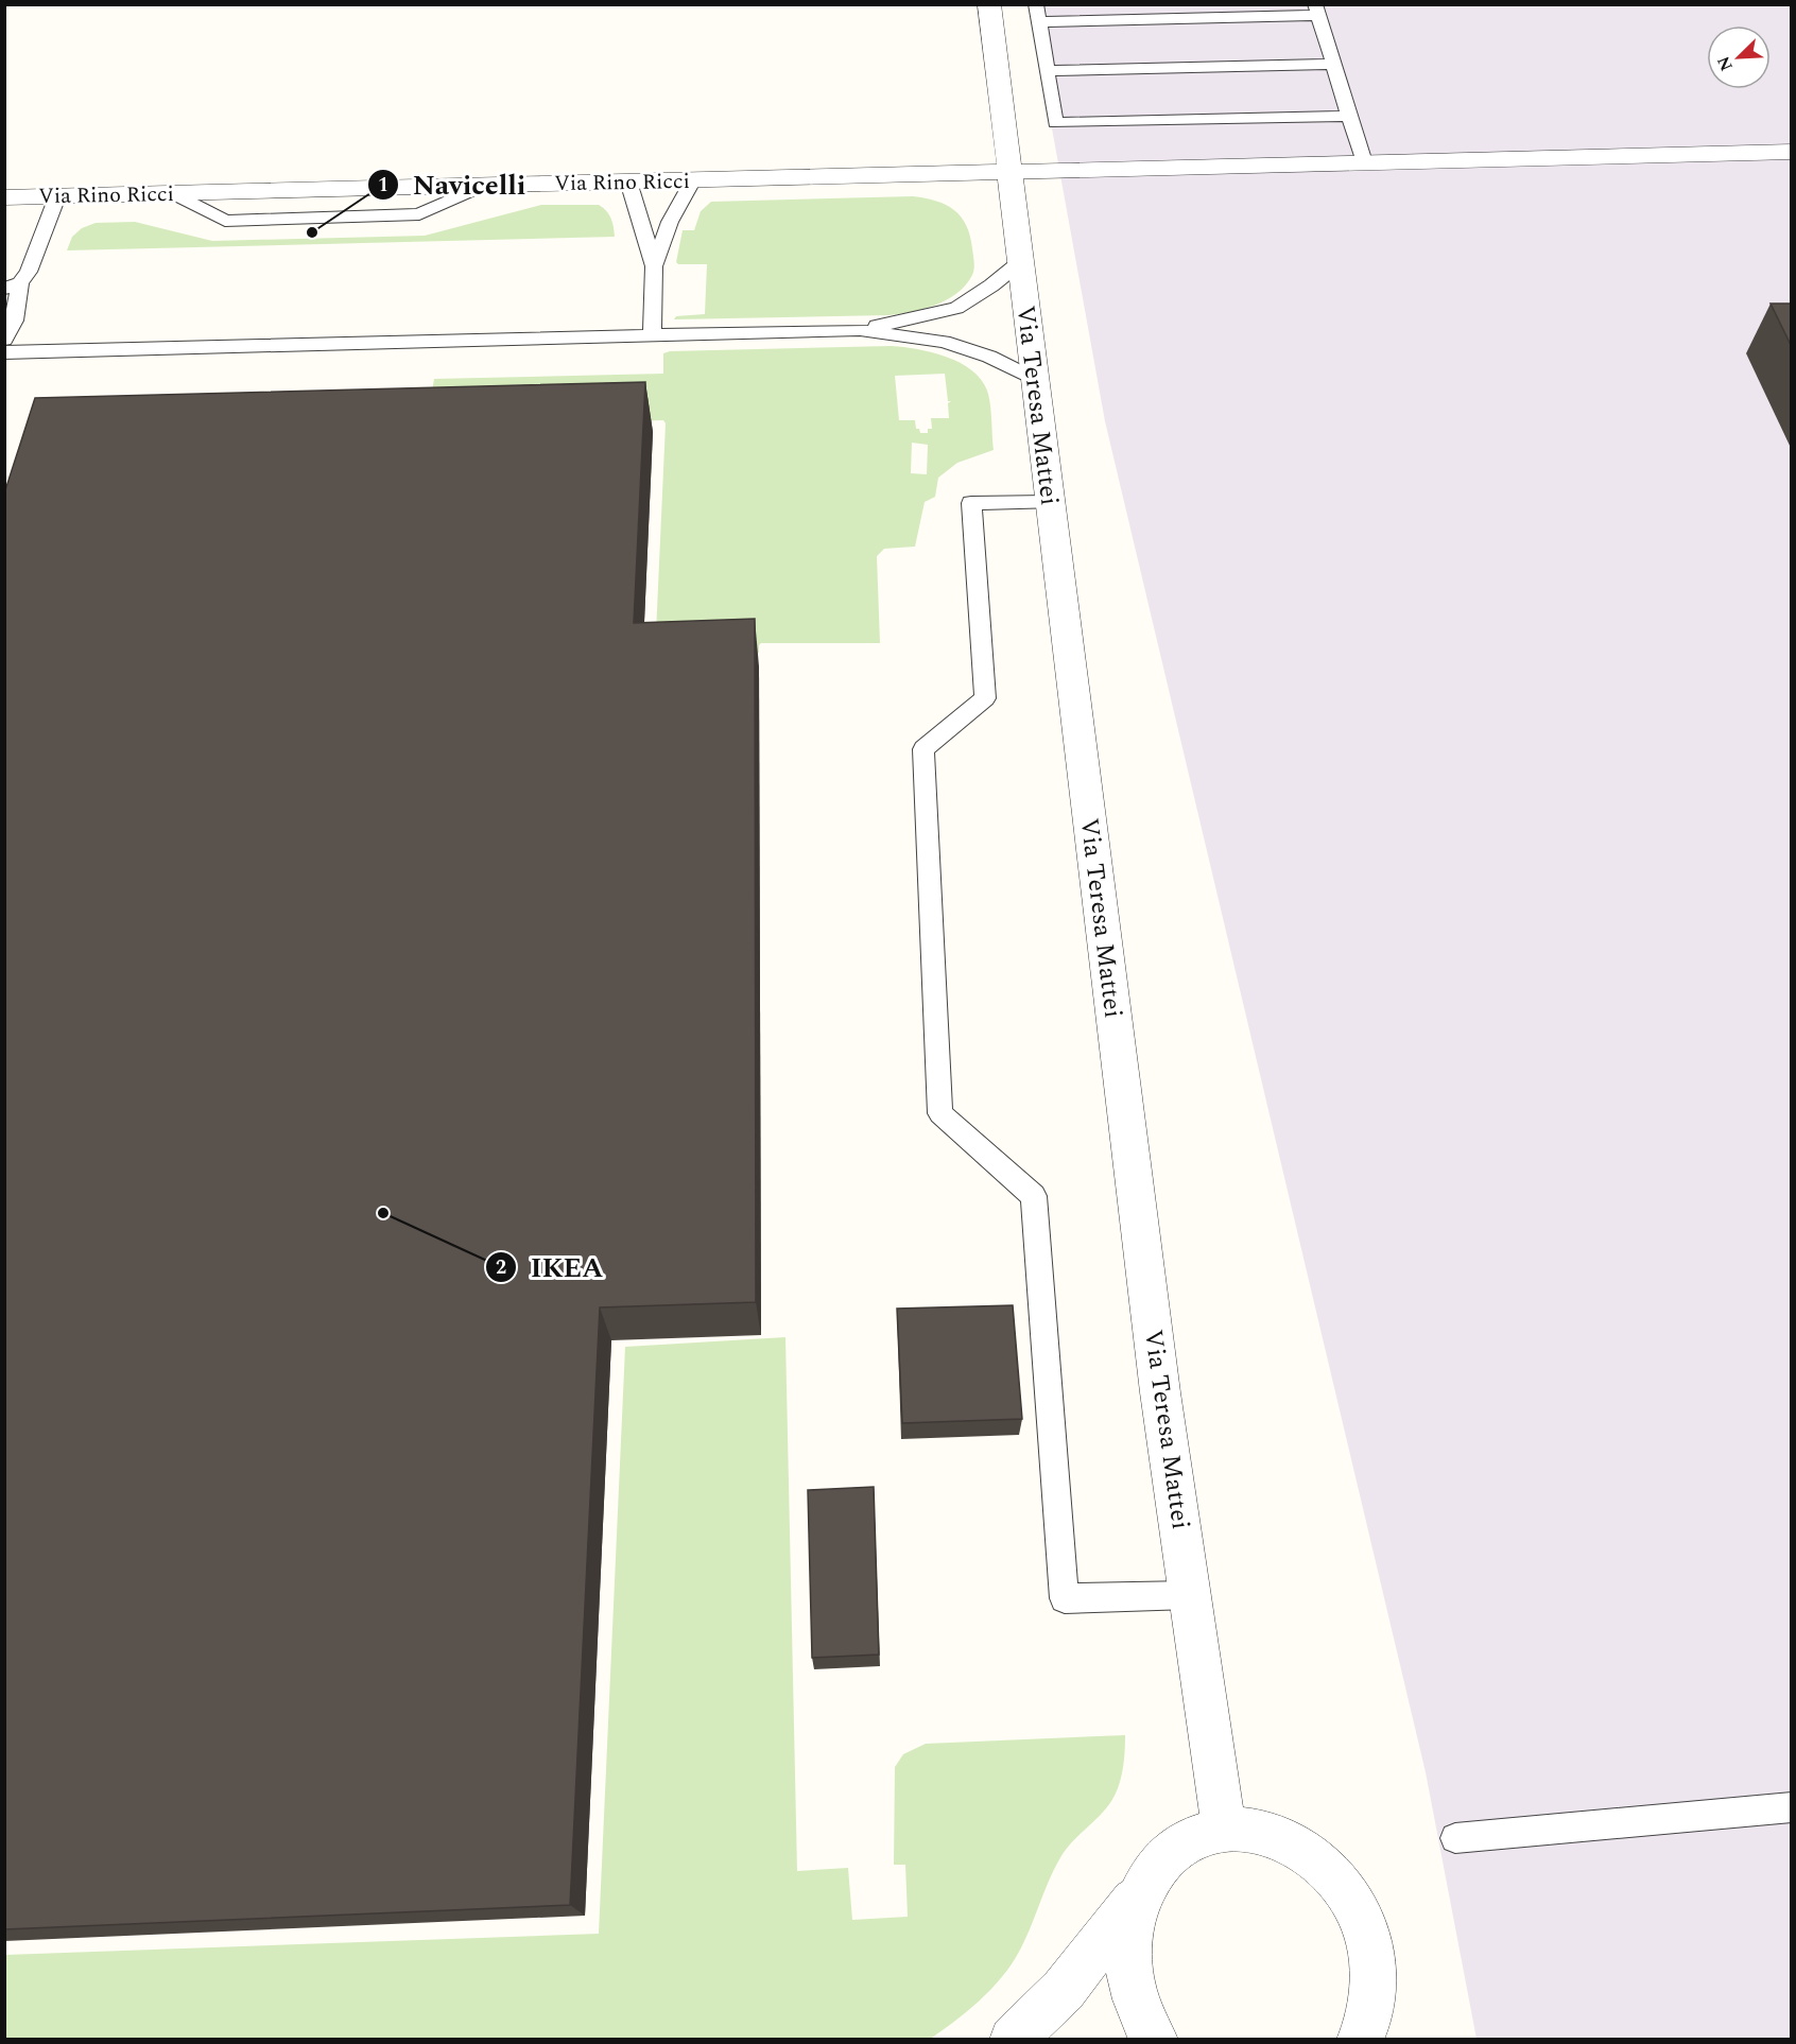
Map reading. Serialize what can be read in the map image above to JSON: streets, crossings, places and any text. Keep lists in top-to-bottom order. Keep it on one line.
{"streets":{"street":["Via Rino Ricci","Via Teresa Mattei"]},"crossings":[["Via Rino Ricci","Via Teresa Mattei"]],"places":["Navicelli","IKEA"],"north":"bottom left"}
